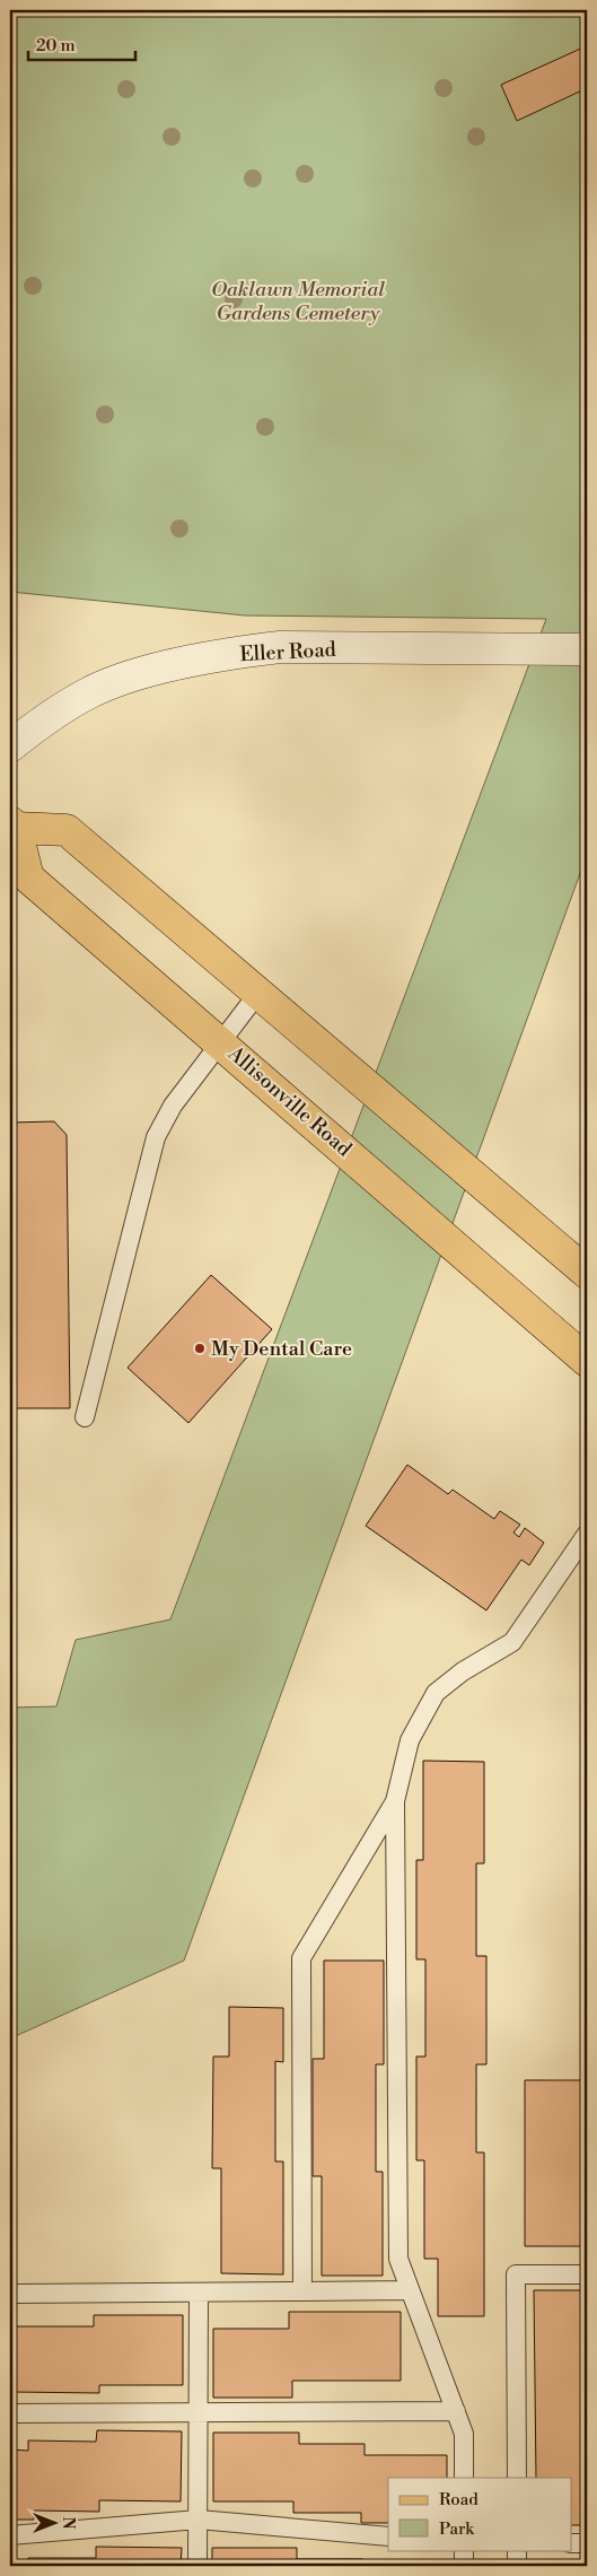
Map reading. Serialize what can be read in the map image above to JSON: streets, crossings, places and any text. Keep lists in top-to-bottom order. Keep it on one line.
{"streets":{"main road":["Allisonville Road"],"street":["Eller Road"]},"parks":["Oaklawn Memorial Gardens Cemetery"],"places":["My Dental Care"],"legend":["Road","Park"],"scale_bar":"20 m","north":"right"}
